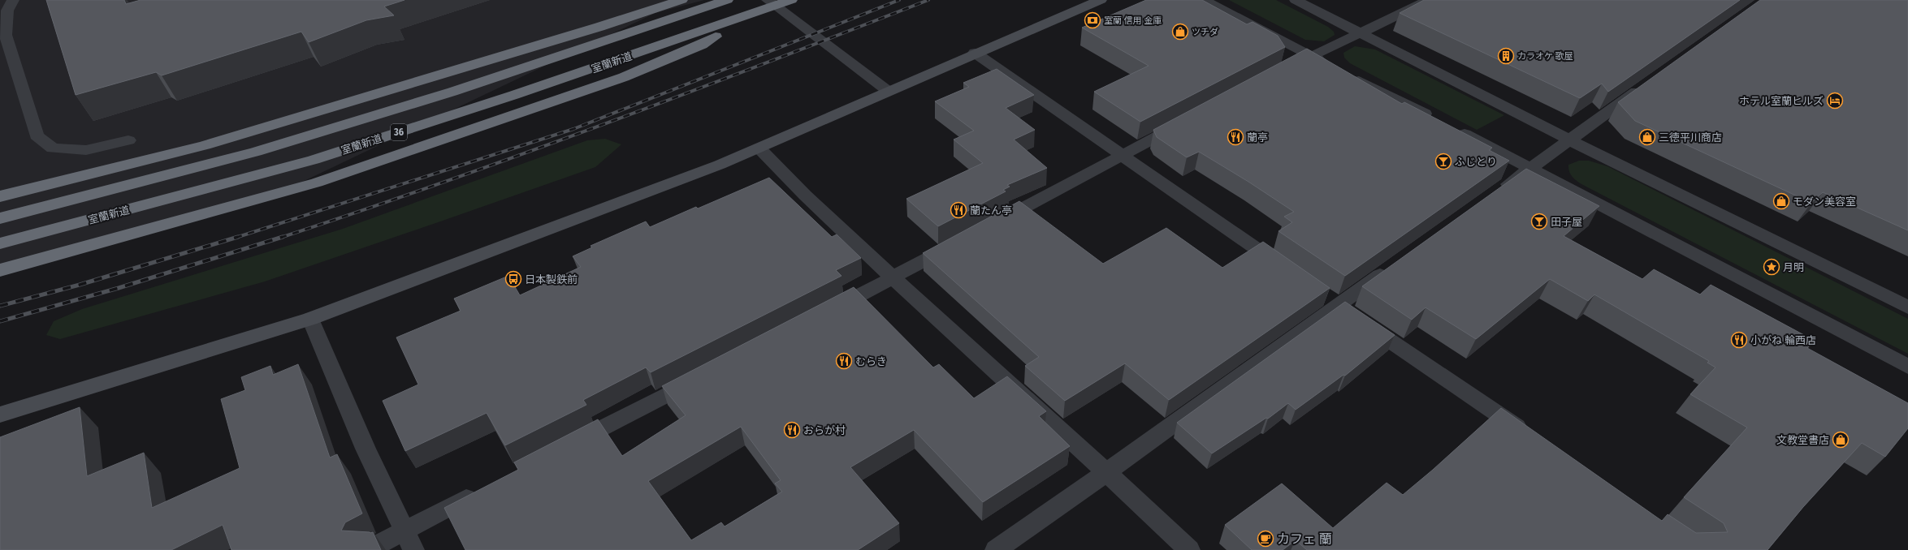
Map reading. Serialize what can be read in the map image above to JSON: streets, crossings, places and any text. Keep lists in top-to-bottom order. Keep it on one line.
{"streets":{"highway":["室蘭新道","36"]},"places":{"bank":["室蘭 信用 金庫"],"shop":["ツチダ","三徳平川商店","モダン美容室","文教堂書店"],"building":["カラオケ 歌屋"],"hotel":["ホテル室蘭ヒルズ"],"restaurant":["蘭亭","蘭たん亭","小がね 輪西店","むらき","おらが村"],"bar":["ふじとり","田子屋"],"place":["月明"],"bus stop":["日本製鉄前"],"cafe":["カフェ 蘭"]}}
